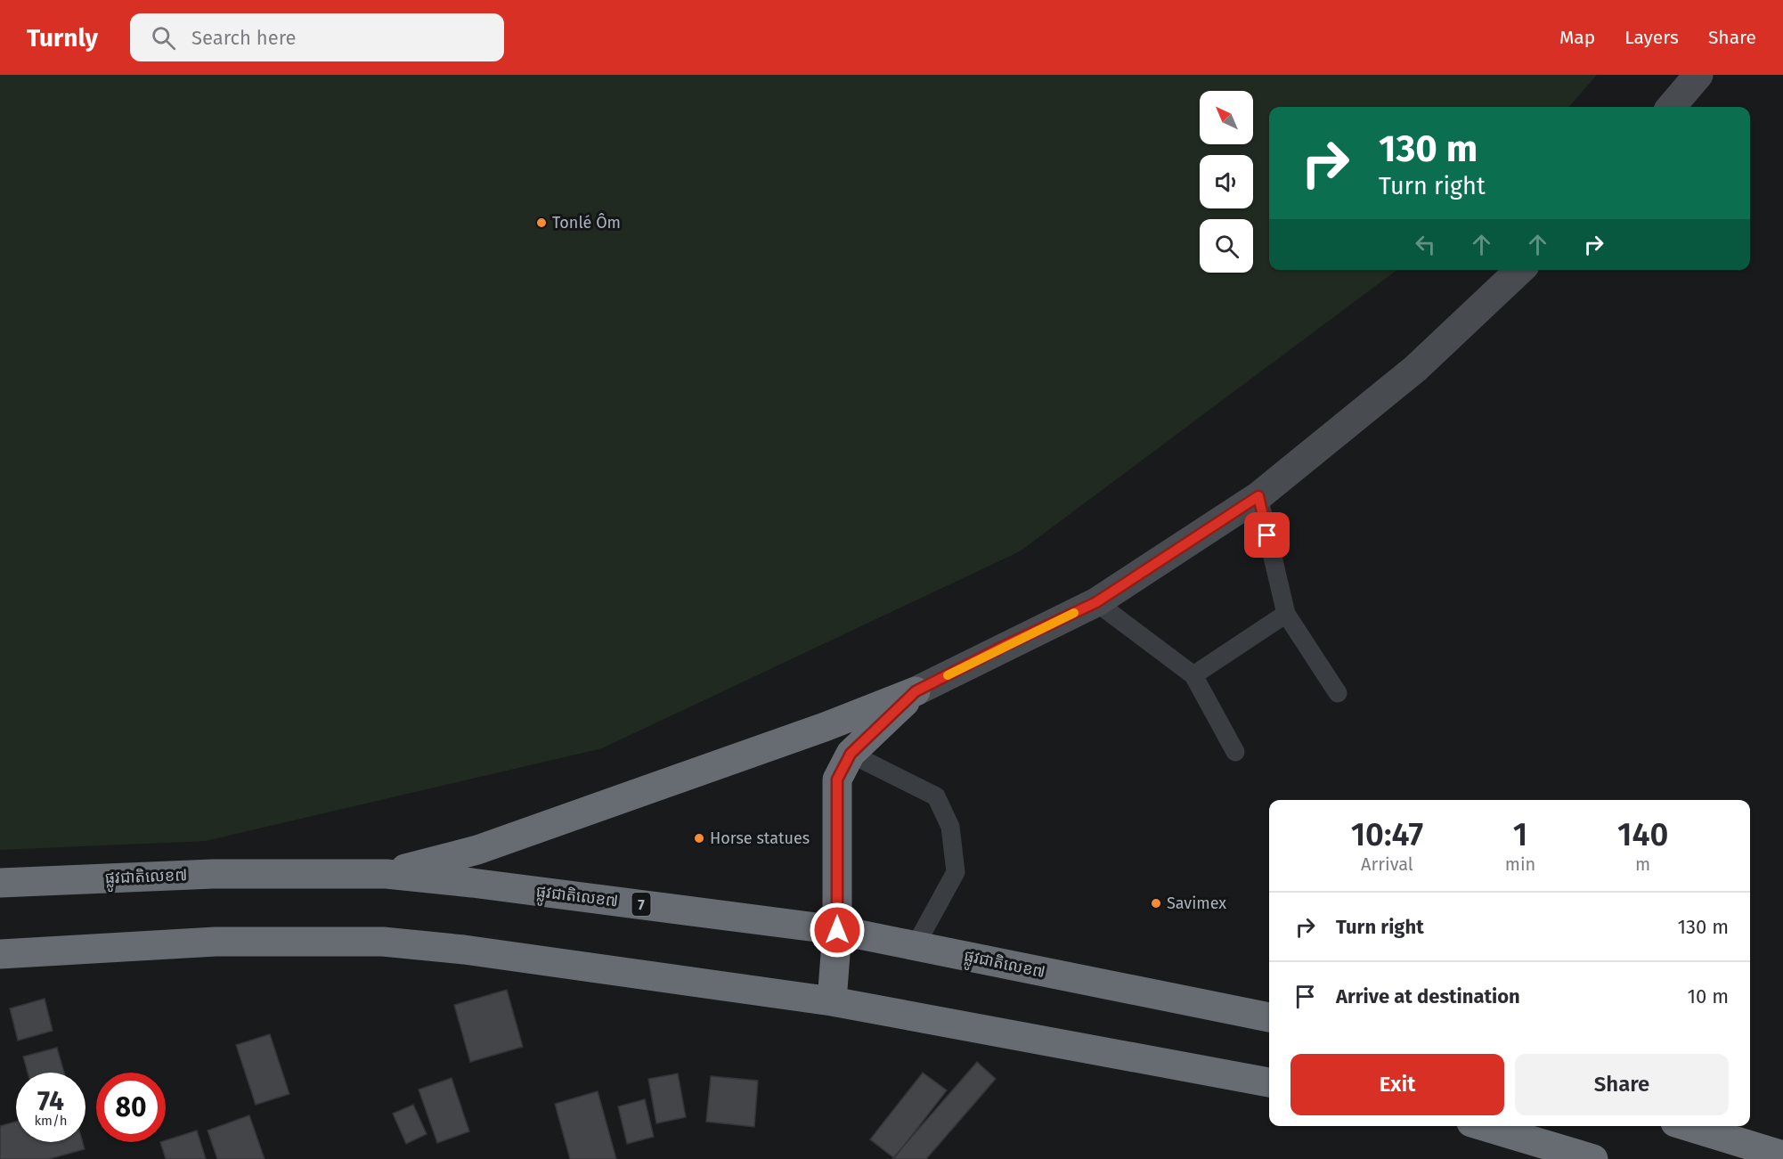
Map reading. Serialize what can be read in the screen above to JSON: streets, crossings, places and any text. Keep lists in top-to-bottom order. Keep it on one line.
{"streets":{"highway":["ផ្លូវជាតិលេខ៧","7"]},"places":["Tonlé Ôm","Horse statues","Savimex"],"north":"top left","page":{"header":"Turnly","search":"Search here","nav":["Map","Layers","Share"],"turn":["130 m","Turn right"],"eta":["10:47","Arrival","1","min","140","m"],"list":[{"name":"Turn right","value":"130 m"},{"name":"Arrive at destination","value":"10 m"}],"buttons":["Exit","Share"],"speed":"74 km/h","limit":"80"}}
